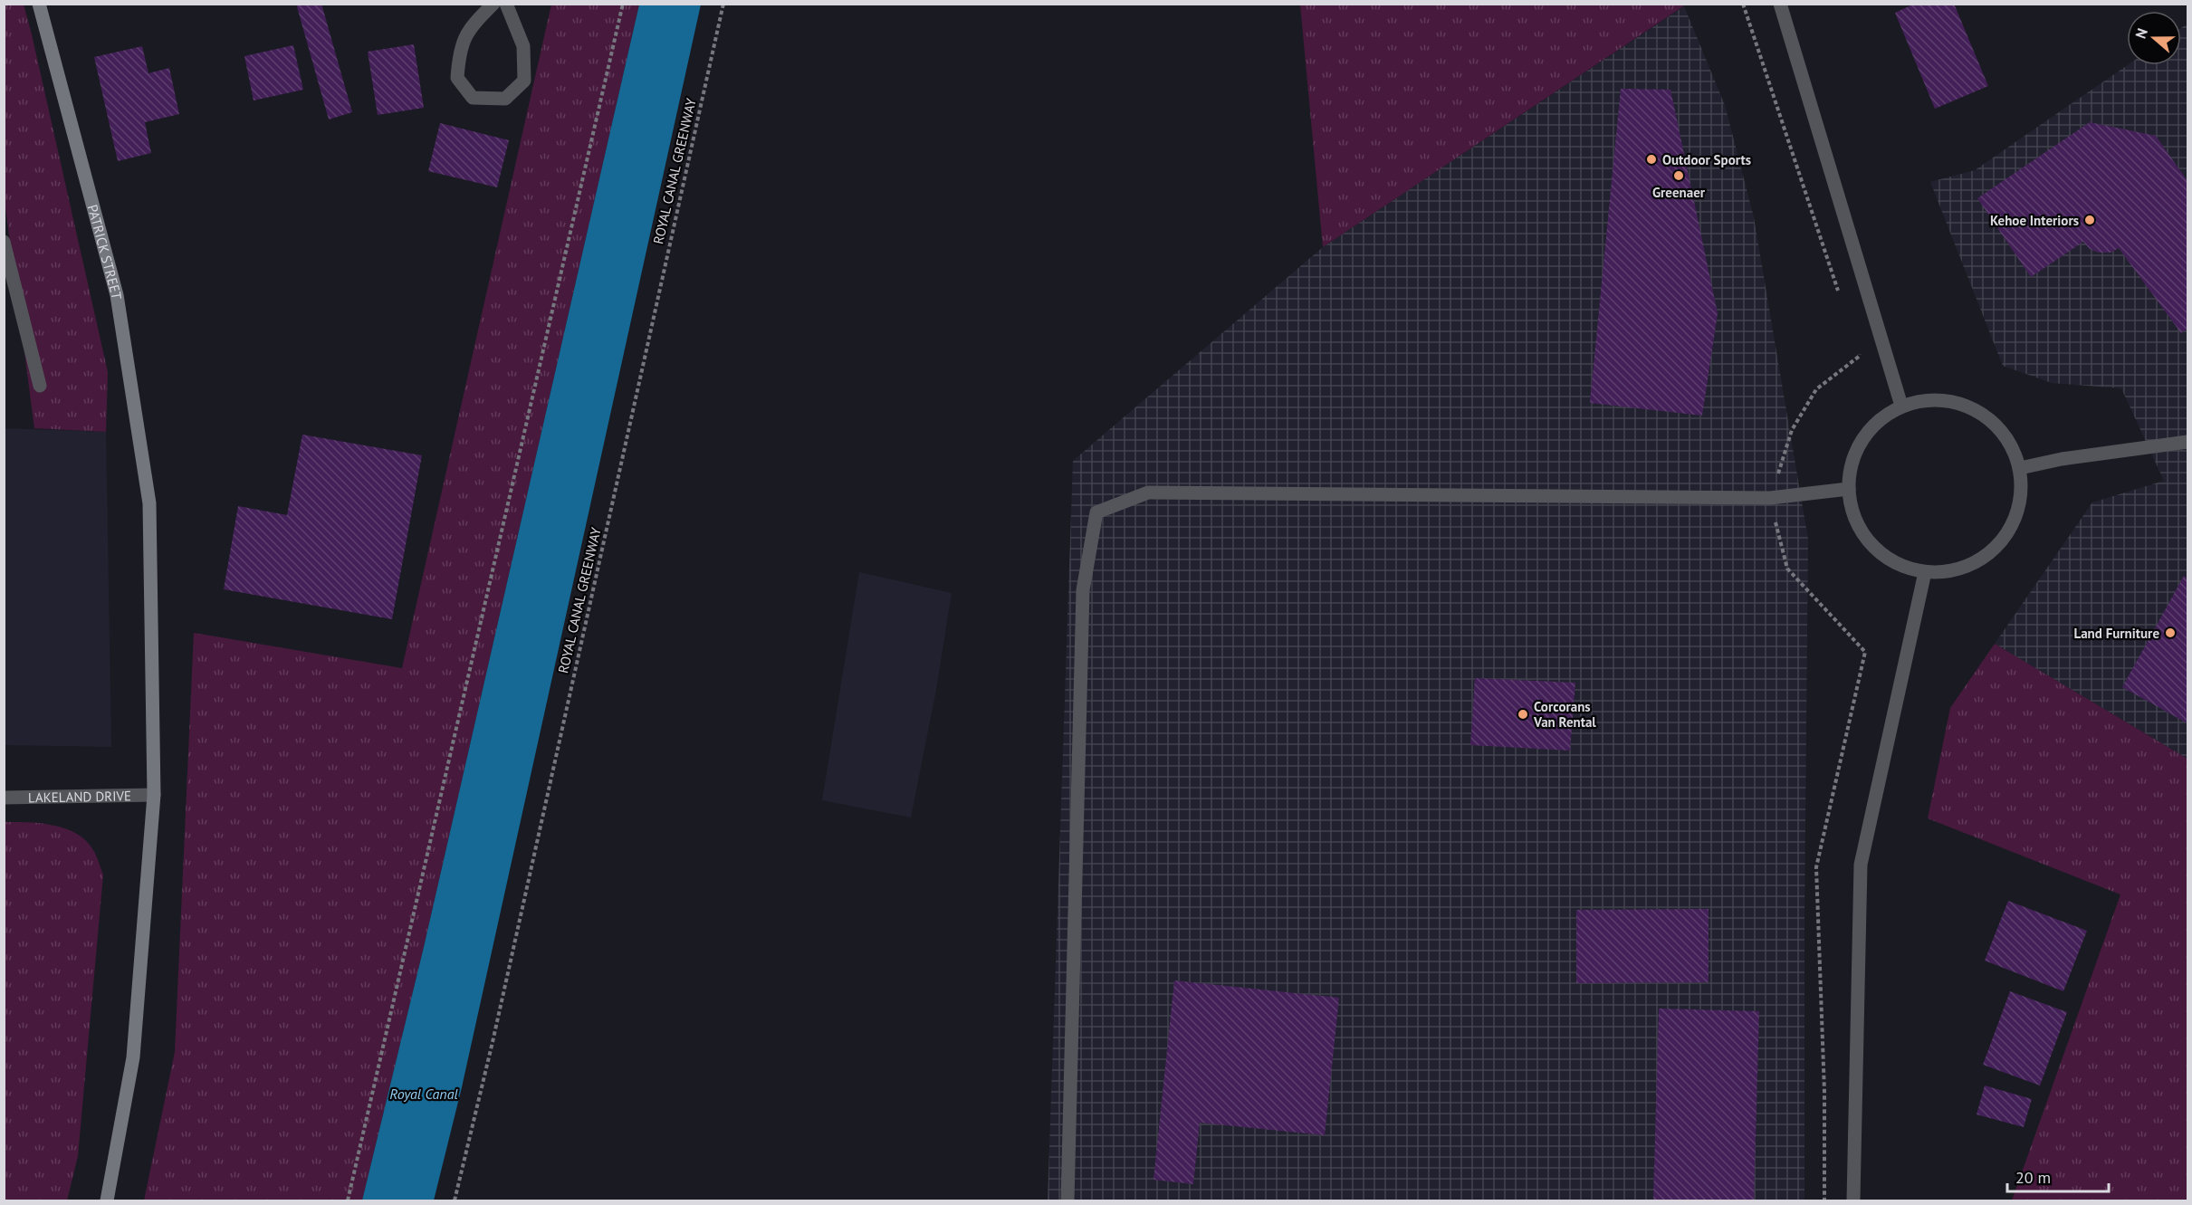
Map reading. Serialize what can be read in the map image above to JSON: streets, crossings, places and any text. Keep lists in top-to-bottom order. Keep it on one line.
{"streets":{"main road":["PATRICK STREET"],"street":["LAKELAND DRIVE"],"path":["ROYAL CANAL GREENWAY"]},"crossings":[["PATRICK STREET","LAKELAND DRIVE"]],"water":["Royal Canal"],"places":["Outdoor Sports","Greenaer","Kehoe Interiors","Land Furniture","Corcorans Van Rental"],"scale_bar":"20 m","north":"left"}
